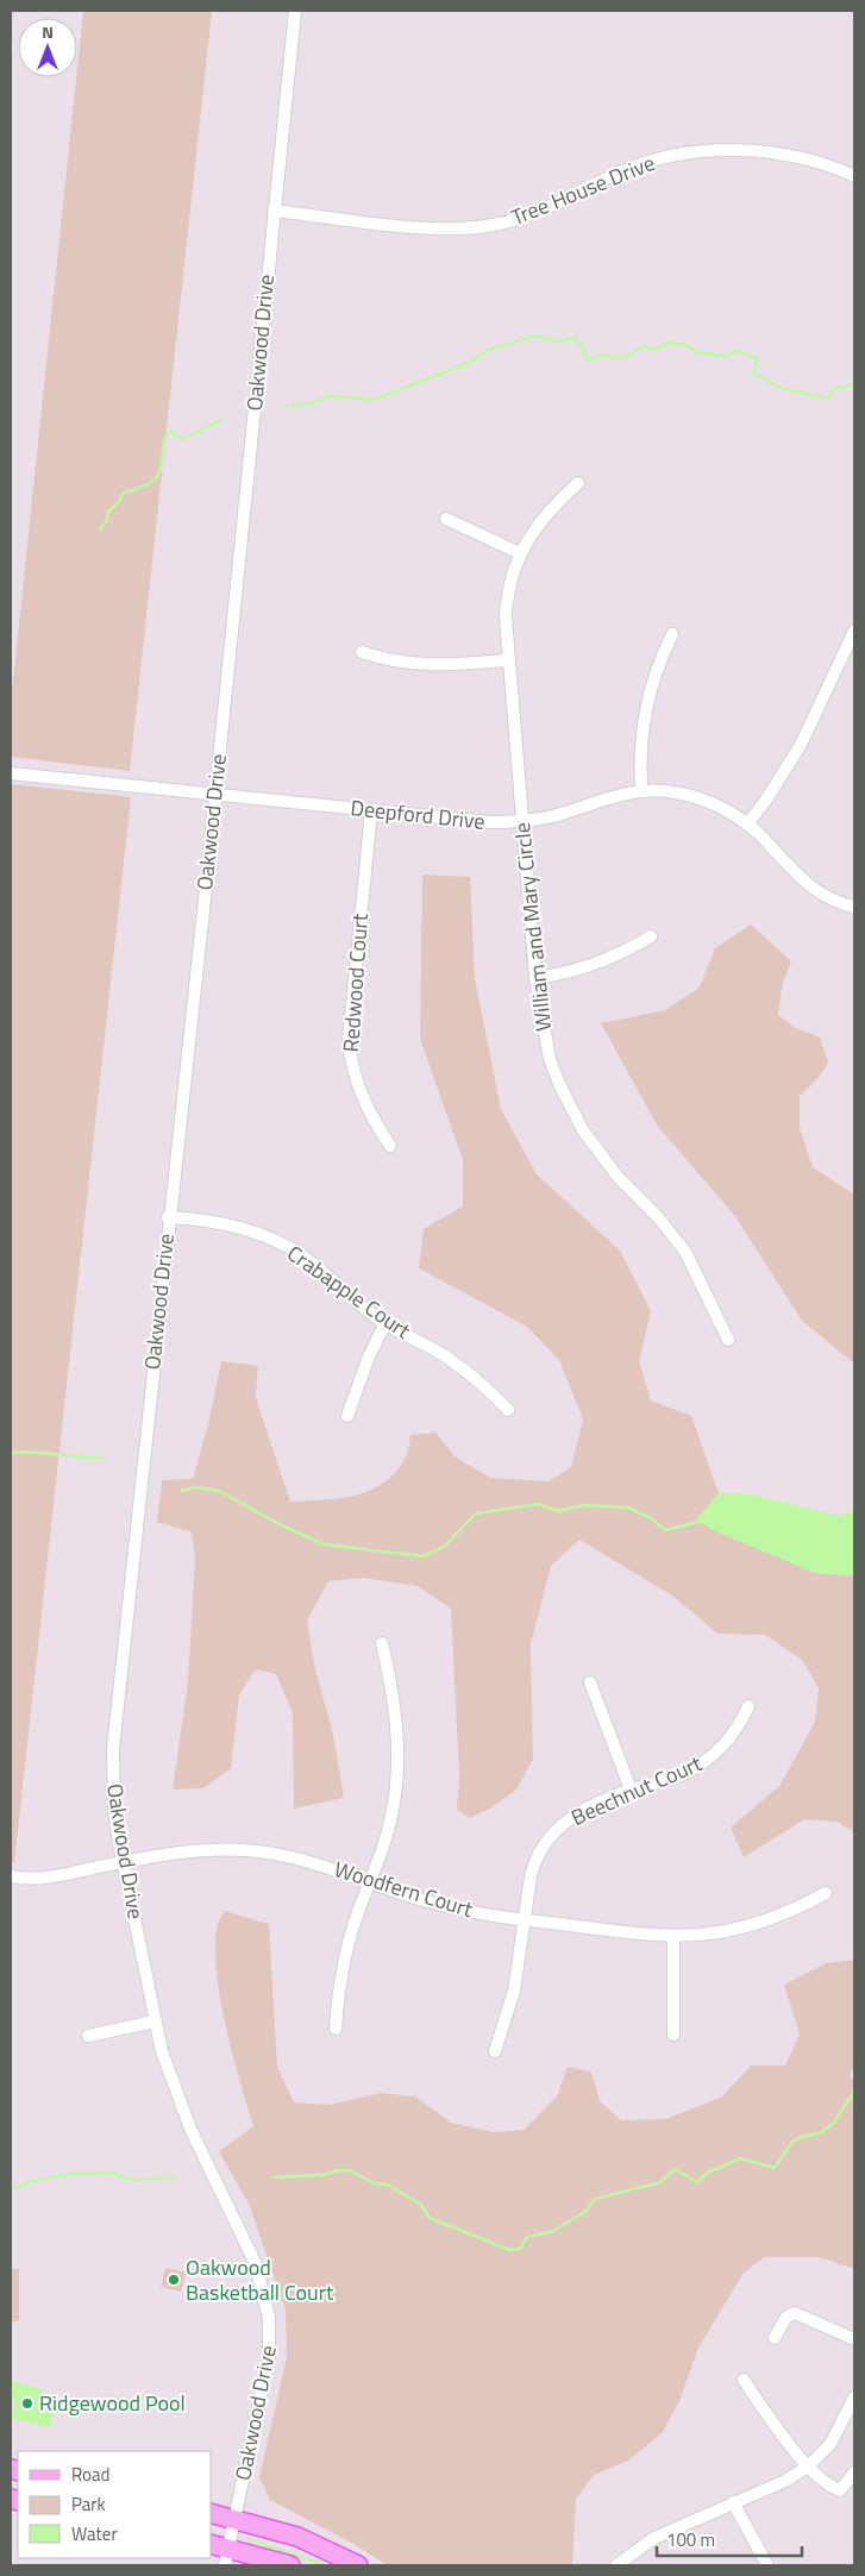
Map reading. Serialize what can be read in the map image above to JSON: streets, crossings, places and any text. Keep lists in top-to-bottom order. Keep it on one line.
{"streets":{"street":["Tree House Drive","Oakwood Drive","Deepford Drive","William and Mary Circle","Redwood Court","Crabapple Court","Beechnut Court","Woodfern Court"]},"crossings":[["Tree House Drive","Oakwood Drive"],["Oakwood Drive","Deepford Drive"],["Oakwood Drive","Crabapple Court"],["Oakwood Drive","Woodfern Court"],["Deepford Drive","William and Mary Circle"],["Deepford Drive","Redwood Court"],["Beechnut Court","Woodfern Court"]],"places":["Oakwood Basketball Court","Ridgewood Pool"],"legend":["Road","Park","Water"],"scale_bar":"100 m","north":"top"}
